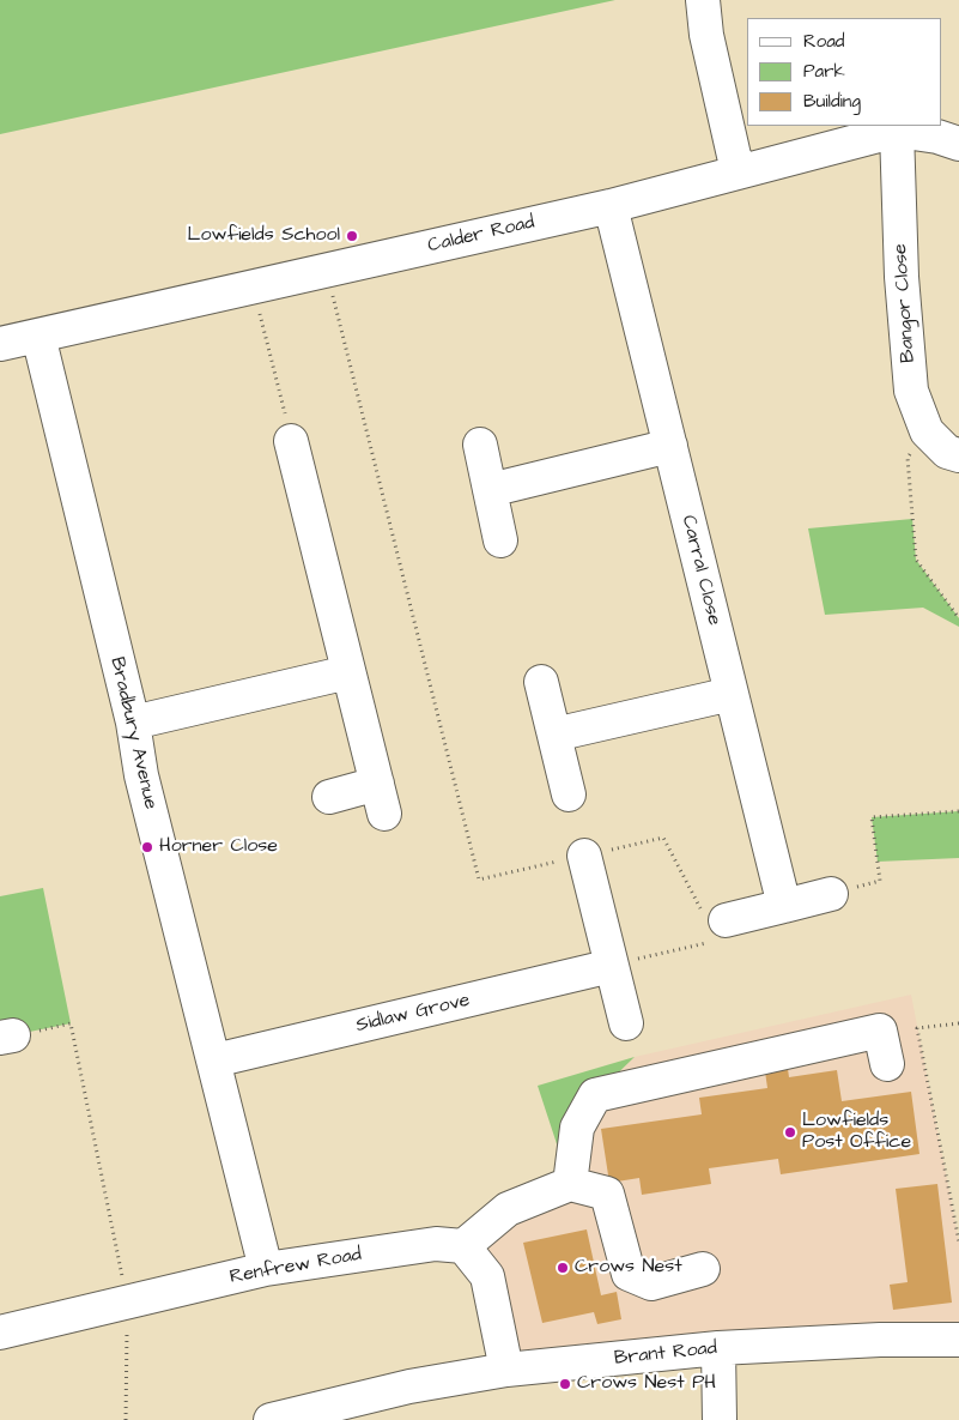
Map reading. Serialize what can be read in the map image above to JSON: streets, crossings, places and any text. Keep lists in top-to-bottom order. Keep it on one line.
{"streets":{"street":["Calder Road","Bangor Close","Carral Close","Bradbury Avenue","Sidlaw Grove","Renfrew Road","Brant Road"]},"crossings":[["Calder Road","Bangor Close"],["Calder Road","Carral Close"],["Calder Road","Bradbury Avenue"],["Bradbury Avenue","Sidlaw Grove"],["Bradbury Avenue","Renfrew Road"]],"places":["Lowfields School","Horner Close","Lowfields Post Office","Crows Nest","Crows Nest PH"],"legend":["Road","Park","Building"]}
